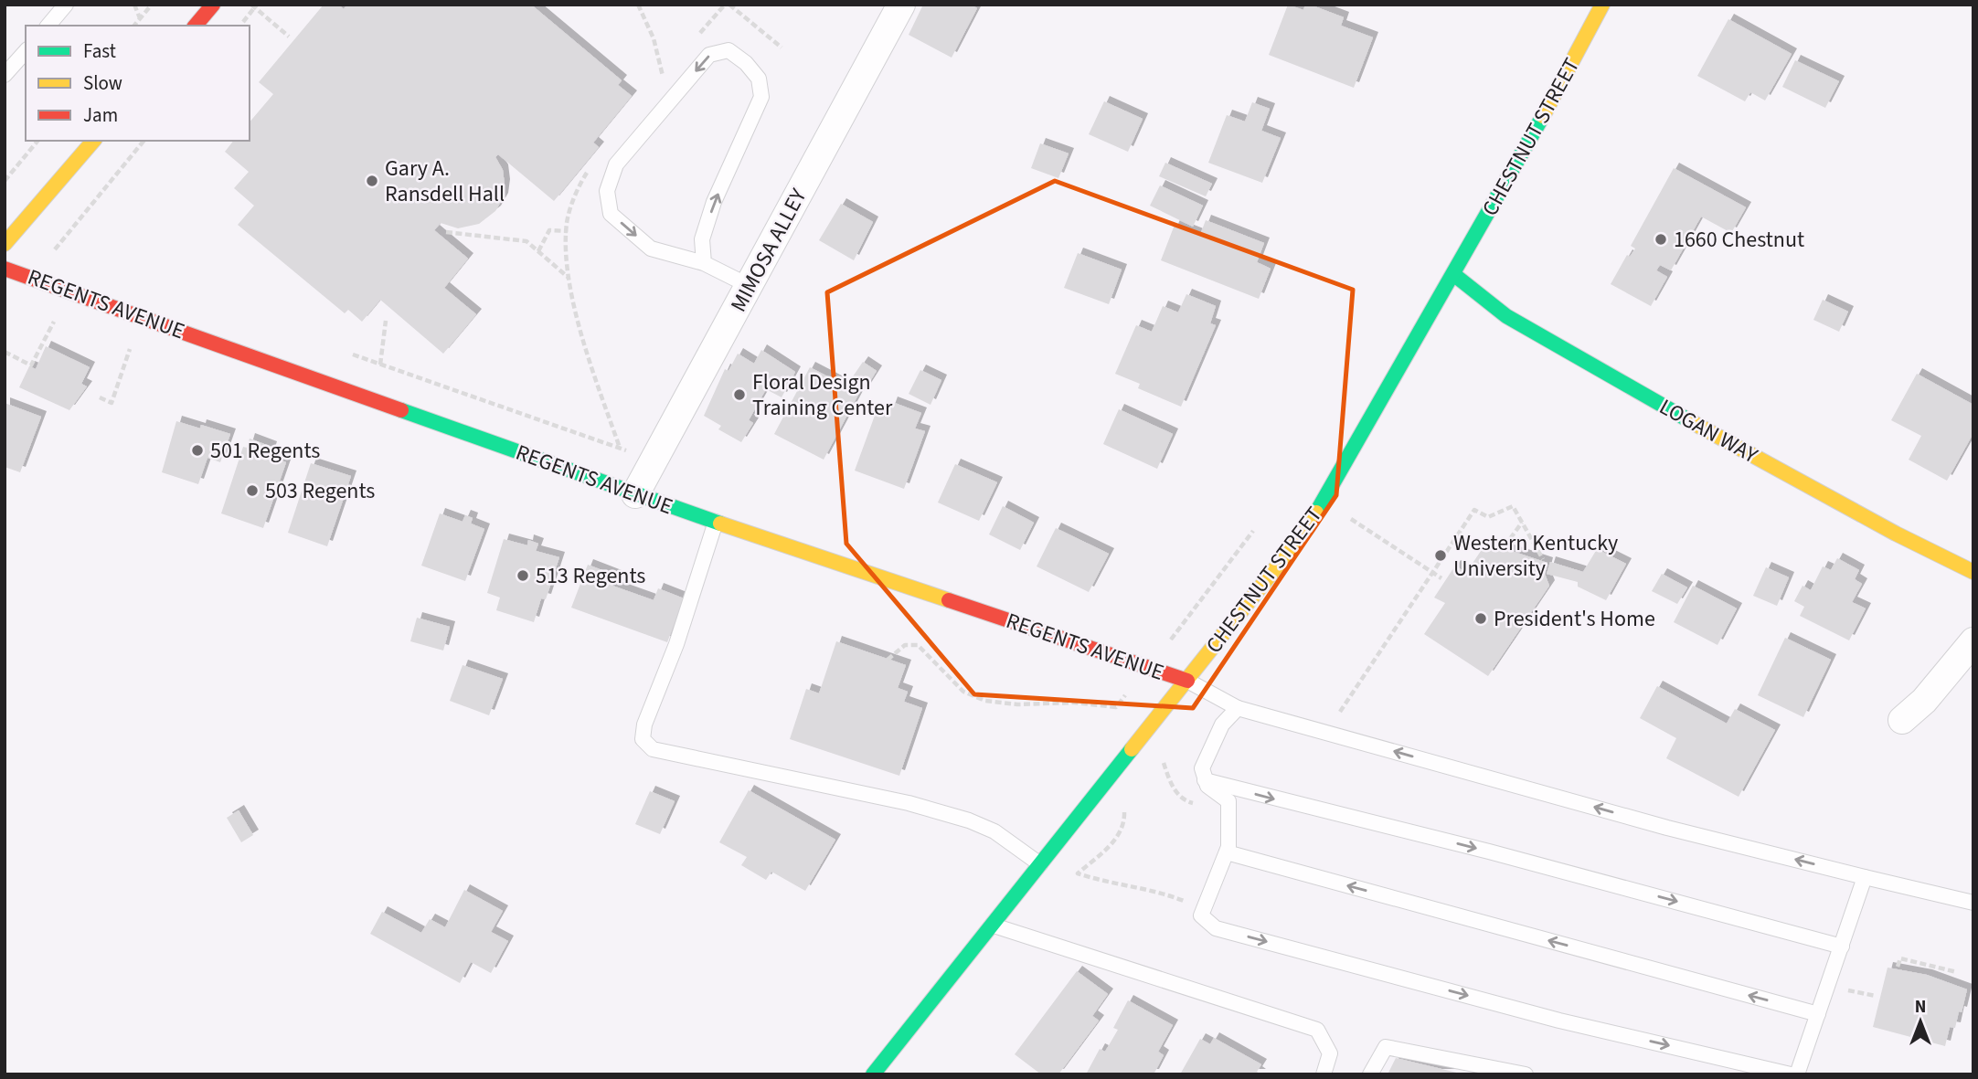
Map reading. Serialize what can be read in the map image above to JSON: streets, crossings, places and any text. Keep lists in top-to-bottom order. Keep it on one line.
{"streets":{"street":["CHESTNUT STREET","MIMOSA ALLEY","REGENTS AVENUE","LOGAN WAY"]},"crossings":[["CHESTNUT STREET","REGENTS AVENUE"],["CHESTNUT STREET","LOGAN WAY"],["MIMOSA ALLEY","REGENTS AVENUE"]],"places":["Gary A. Ransdell Hall","1660 Chestnut","Floral Design Training Center","501 Regents","503 Regents","Western Kentucky University","513 Regents","President's Home"],"legend":["Fast","Slow","Jam"],"north":"top"}
